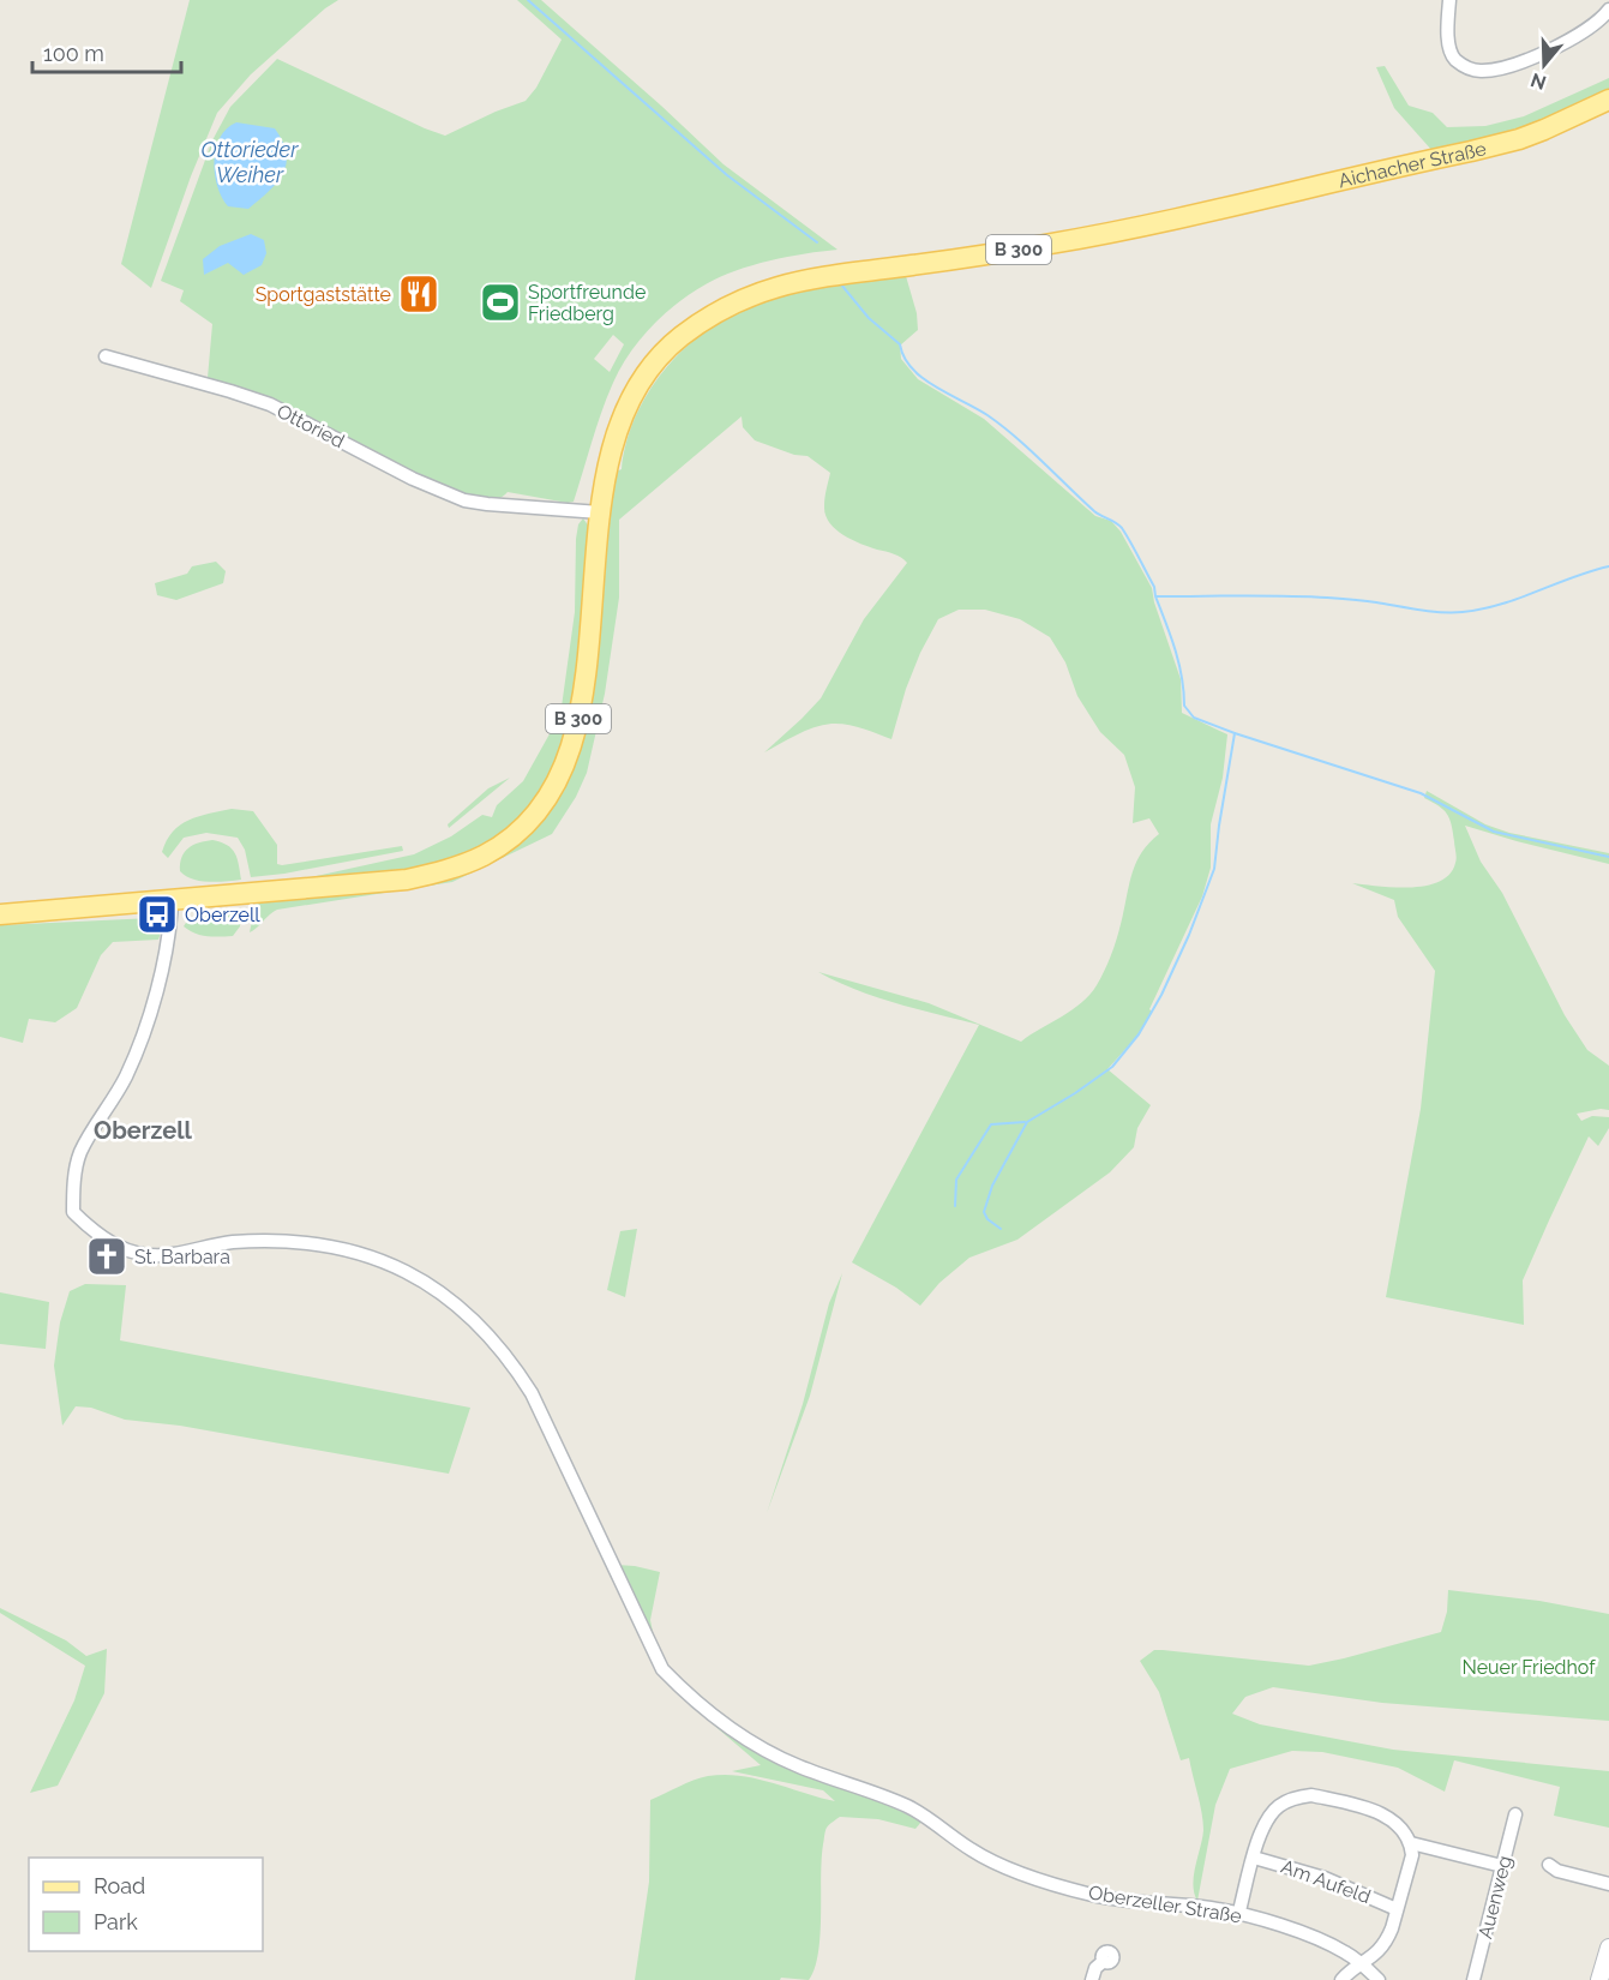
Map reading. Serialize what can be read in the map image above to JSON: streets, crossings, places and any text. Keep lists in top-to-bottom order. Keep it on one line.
{"streets":{"main road":["Aichacher Straße","B 300"],"street":["Ottoried","Am Aufeld","Auenweg","Oberzeller Straße"]},"crossings":[["Aichacher Straße","B 300"],["Aichacher Straße","Ottoried"],["B 300","Ottoried"],["B 300","Oberzeller Straße"]],"districts":["Oberzell"],"water":["Ottorieder Weiher"],"parks":["Neuer Friedhof"],"places":{"restaurant":["Sportgaststätte"],"sports":["Sportfreunde Friedberg"],"bus stop":["Oberzell"],"church":["St. Barbara"]},"legend":["Road","Park"],"scale_bar":"100 m","north":"bottom"}
